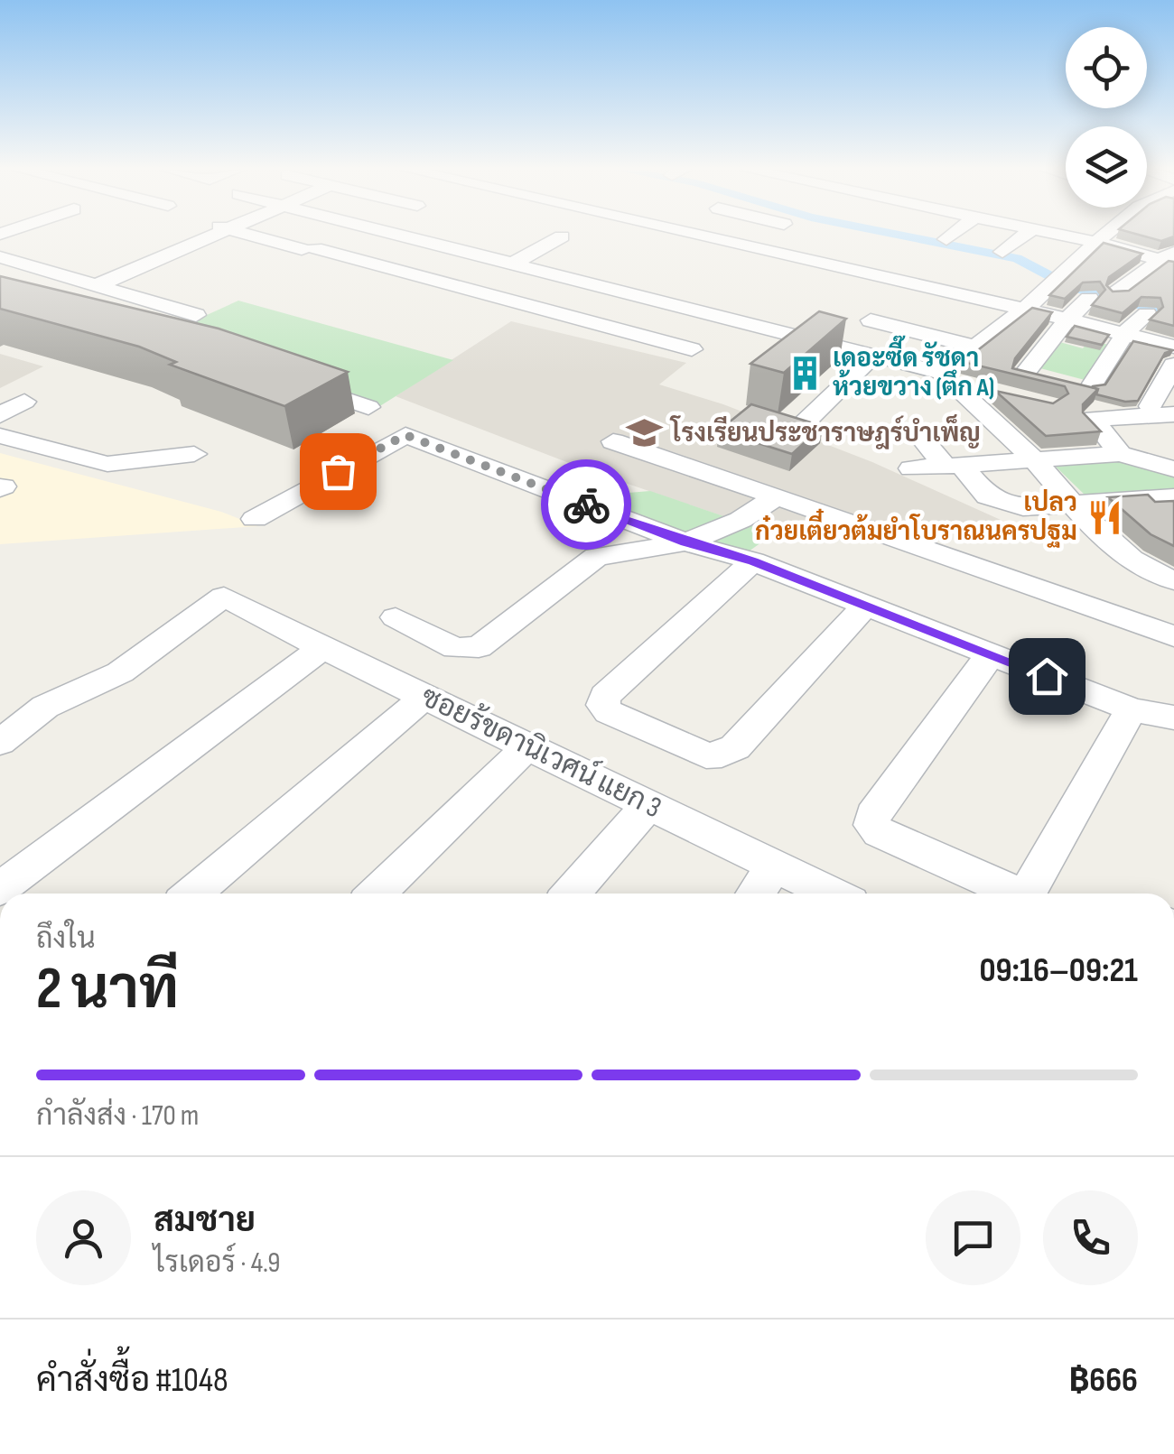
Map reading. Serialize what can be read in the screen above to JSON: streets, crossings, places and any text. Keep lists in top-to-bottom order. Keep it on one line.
{"streets":{"street":["ซอยร้ขดานิเวศน์ แยก 3"]},"places":{"building":["เดอะซี๊ด รัชดา ห้วยขวาง (ตึก A)"],"school or university":["โรงเรียนประชาราษฎร์บำเพ็ญ"],"restaurant":["เปลว ก๋วยเตี๋ยวต้มยำโบราณนครปฐม"]},"page":{"heading":["2 นาที","ถึงใน","09:16–09:21"],"panel":["สมชาย","ไรเดอร์ · 4.9","คำสั่งซื้อ #1048","฿666"],"bar":"กำลังส่ง · 170 m"}}
